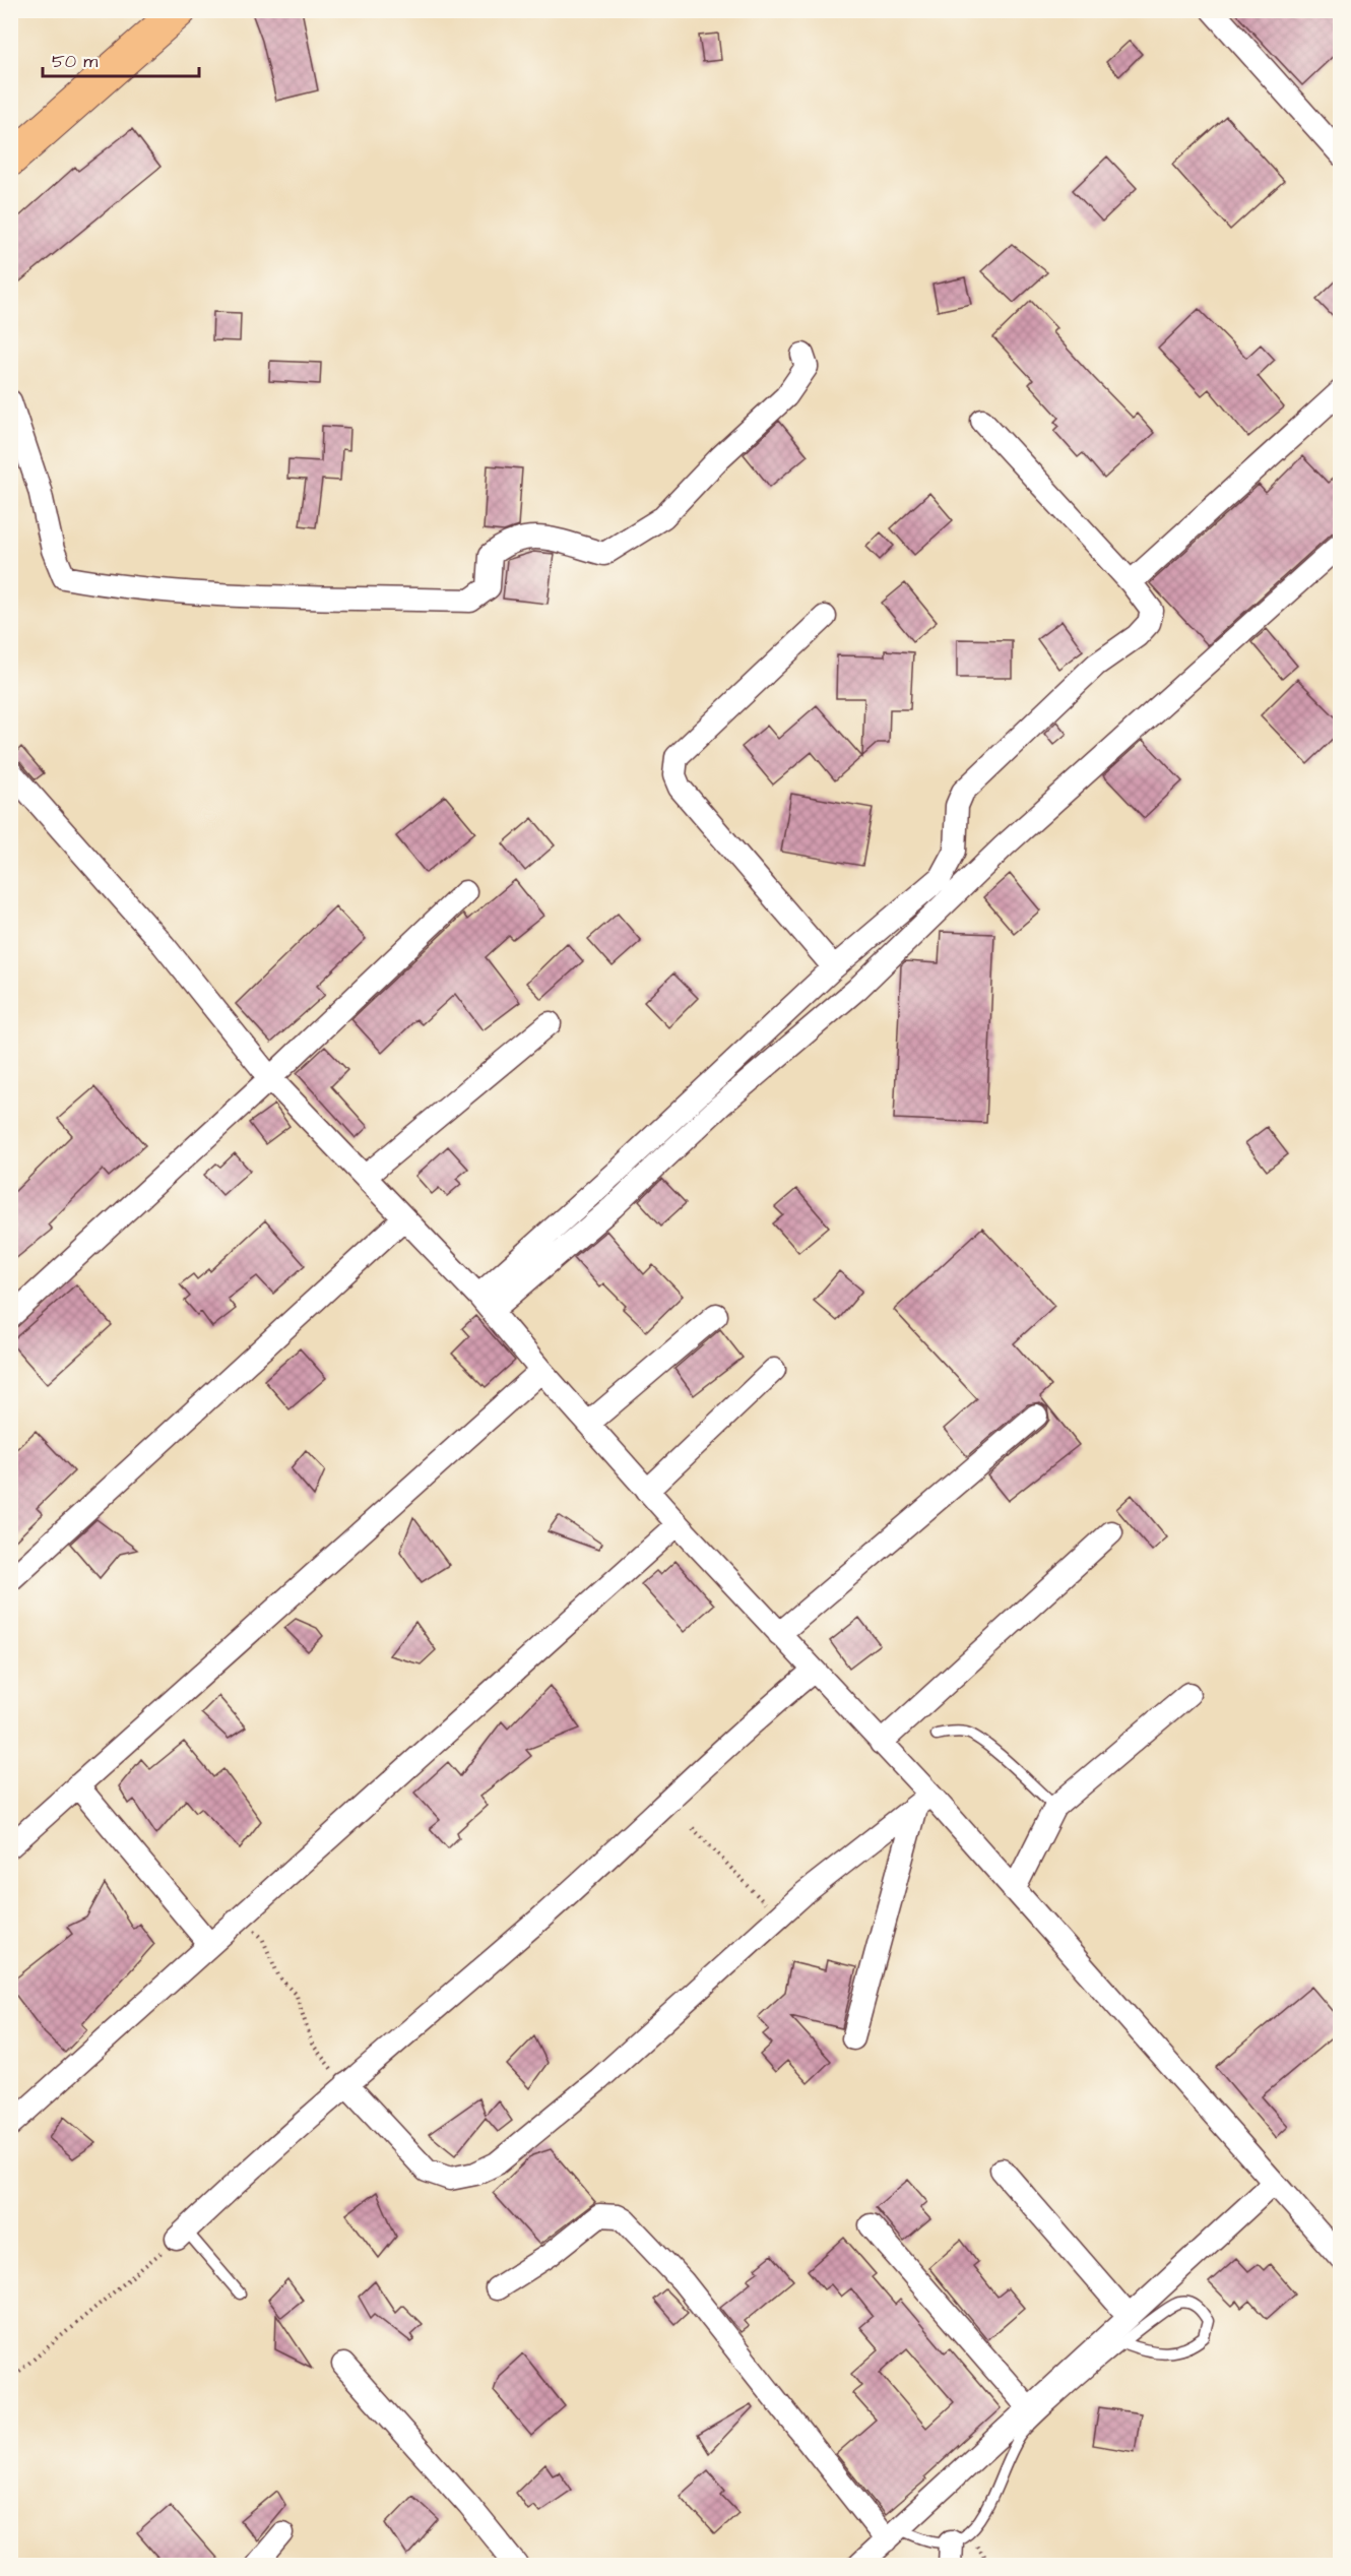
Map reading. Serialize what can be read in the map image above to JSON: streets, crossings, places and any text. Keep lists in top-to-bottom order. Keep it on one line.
{"scale_bar":"50 m"}
